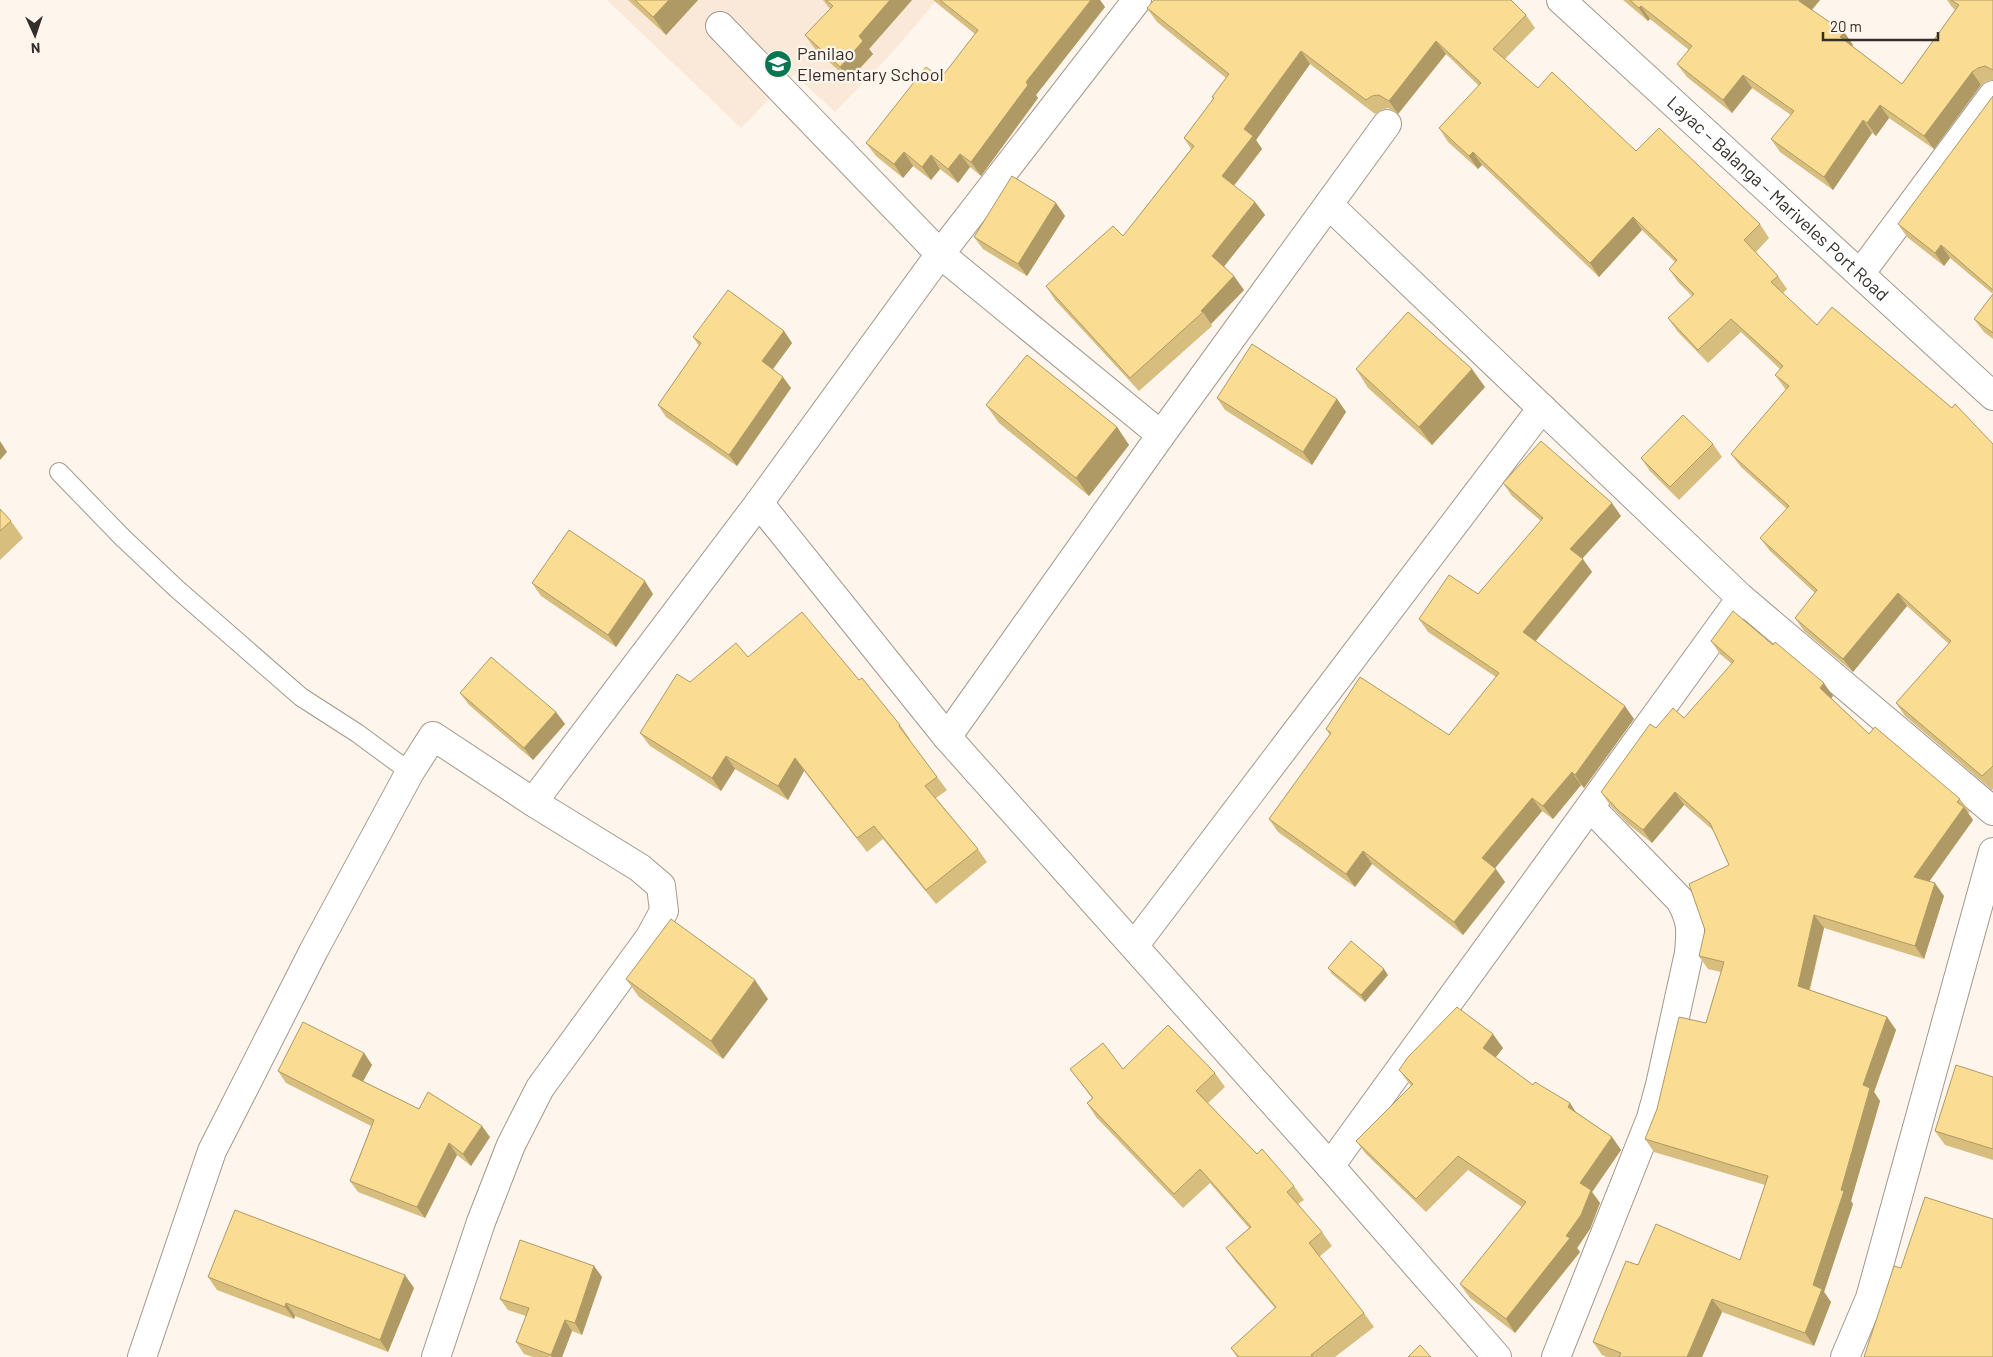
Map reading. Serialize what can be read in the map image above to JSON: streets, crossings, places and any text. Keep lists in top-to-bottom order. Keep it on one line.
{"streets":{"street":["Layac – Balanga – Mariveles Port Road"]},"places":{"school or university":["Panilao Elementary School"]},"scale_bar":"20 m","north":"bottom"}
